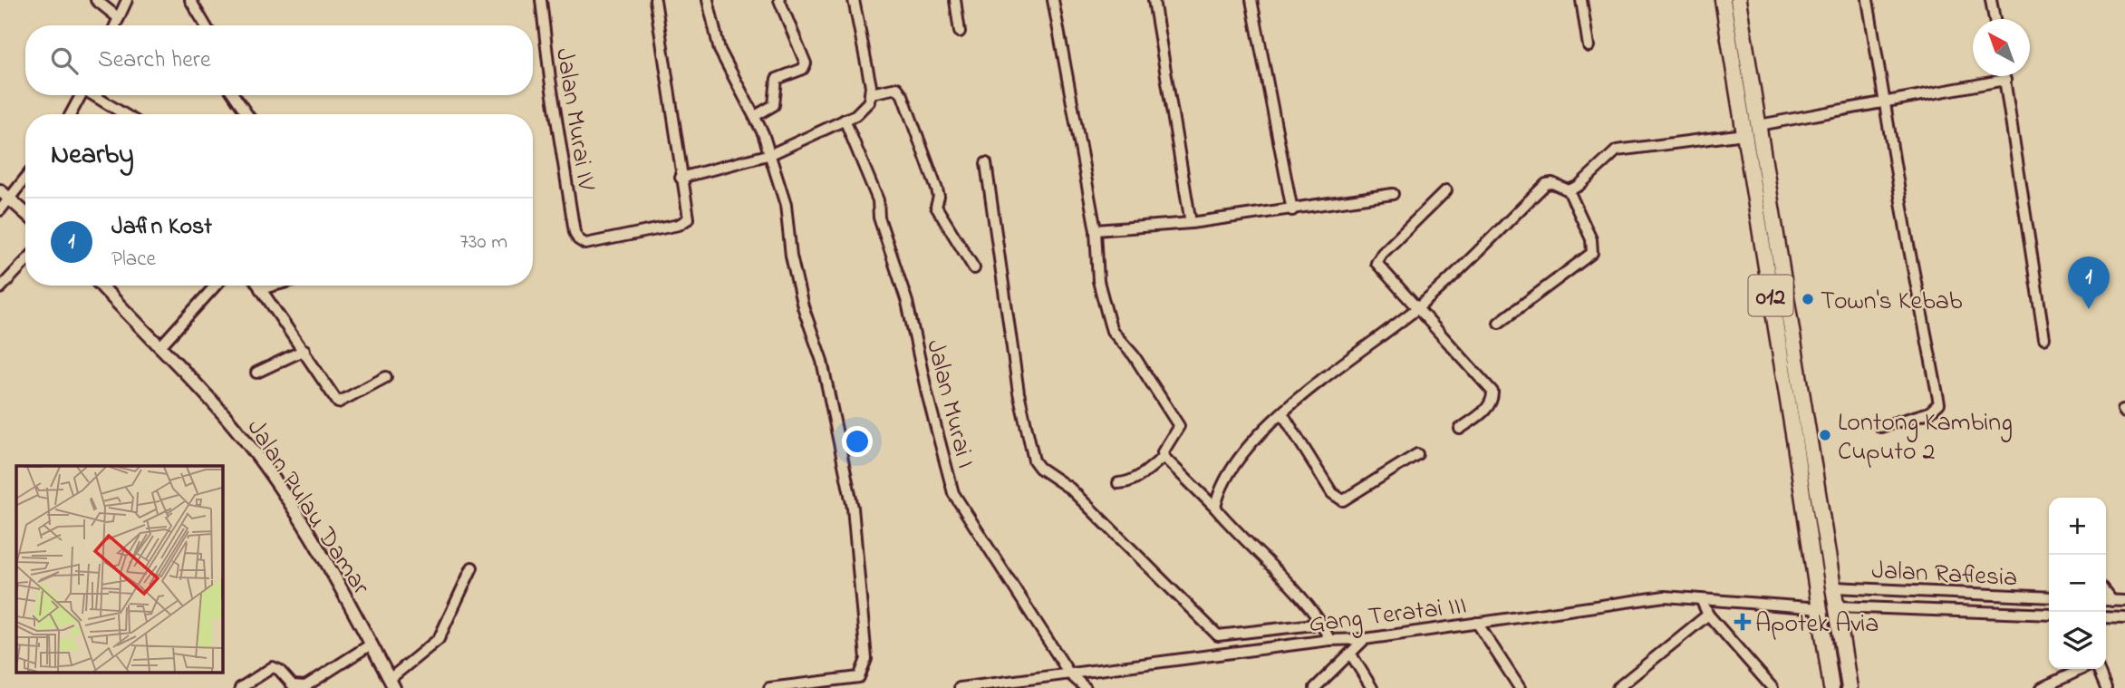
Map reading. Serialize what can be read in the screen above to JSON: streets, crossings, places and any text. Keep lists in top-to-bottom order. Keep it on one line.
{"streets":{"main road":["012"],"street":["Jalan Murai IV","Jalan Murai I","Jalan Pulau Damar","Jalan Raflesia","Gang Teratai III"]},"crossings":[["012","Gang Teratai III"],["Jalan Murai I","Gang Teratai III"]],"places":{"other":["Town's Kebab","Lontong Kambing Cuputo 2"],"health":["Apotek Avia"]},"north":"top left","page":{"search":"Search here","heading":"Nearby","list":[{"mark":"1","name":"Jafin Kost","note":"Place","value":"730 m"}],"pins":"1","map_buttons":["+","−"]}}
